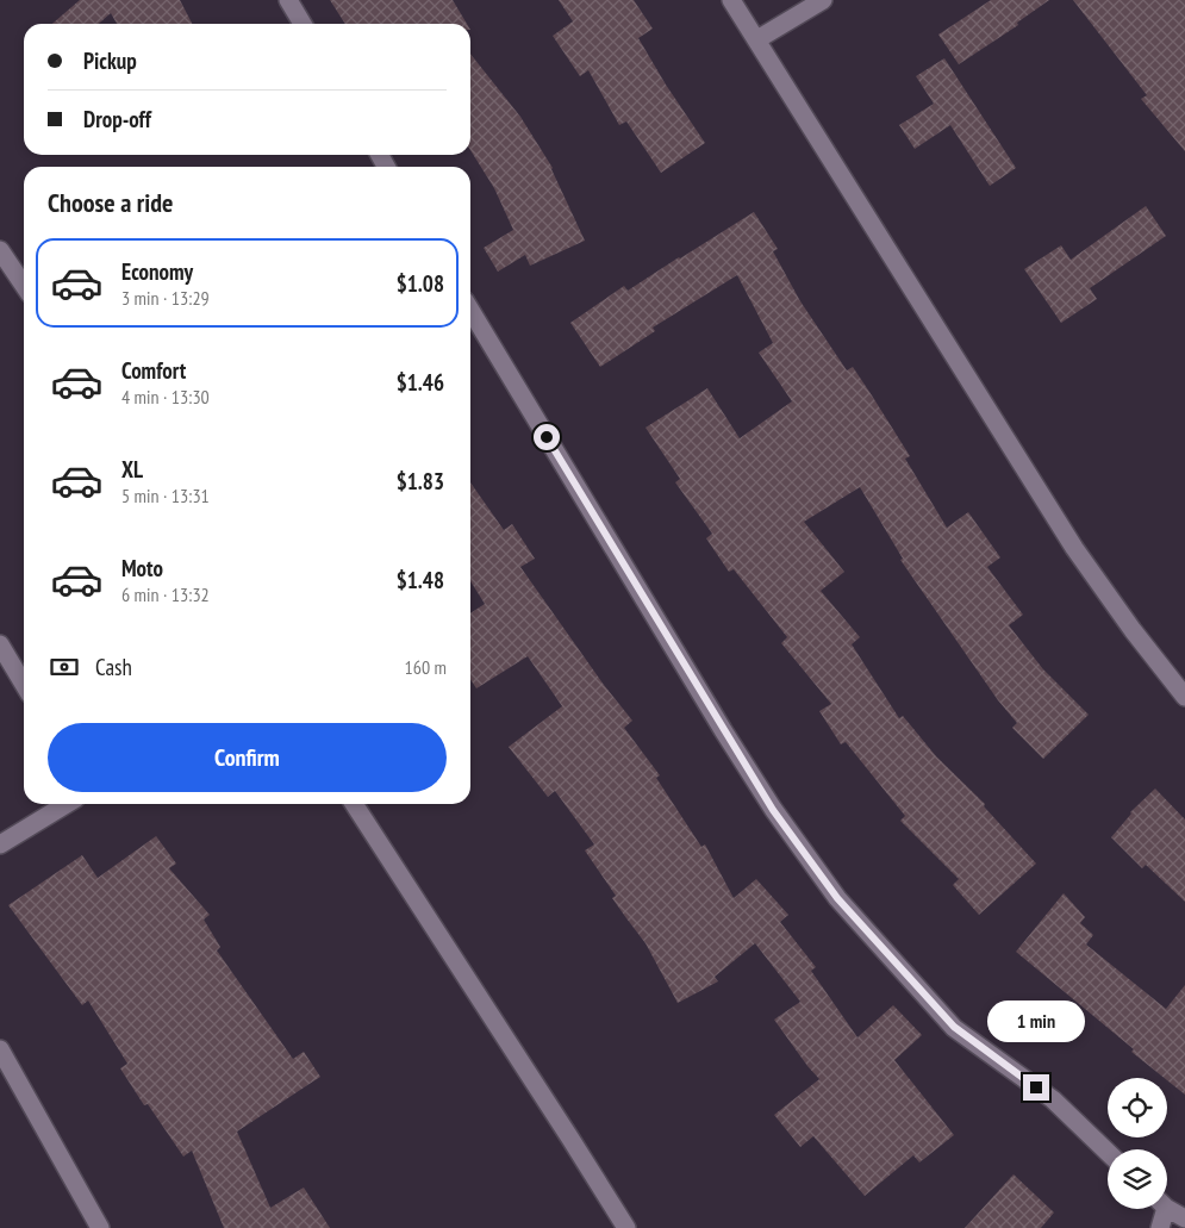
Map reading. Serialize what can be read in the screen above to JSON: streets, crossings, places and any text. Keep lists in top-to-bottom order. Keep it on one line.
{"page":{"banner":["Pickup","Drop-off"],"heading":"Choose a ride","list":[{"name":"Economy","note":"3 min · 13:29","value":"$1.08"},{"name":"Comfort","note":"4 min · 13:30","value":"$1.46"},{"name":"XL","note":"5 min · 13:31","value":"$1.83"},{"name":"Moto","note":"6 min · 13:32","value":"$1.48"}],"pay":["Cash","160 m"],"buttons":"Confirm","bubble":"1 min"}}
